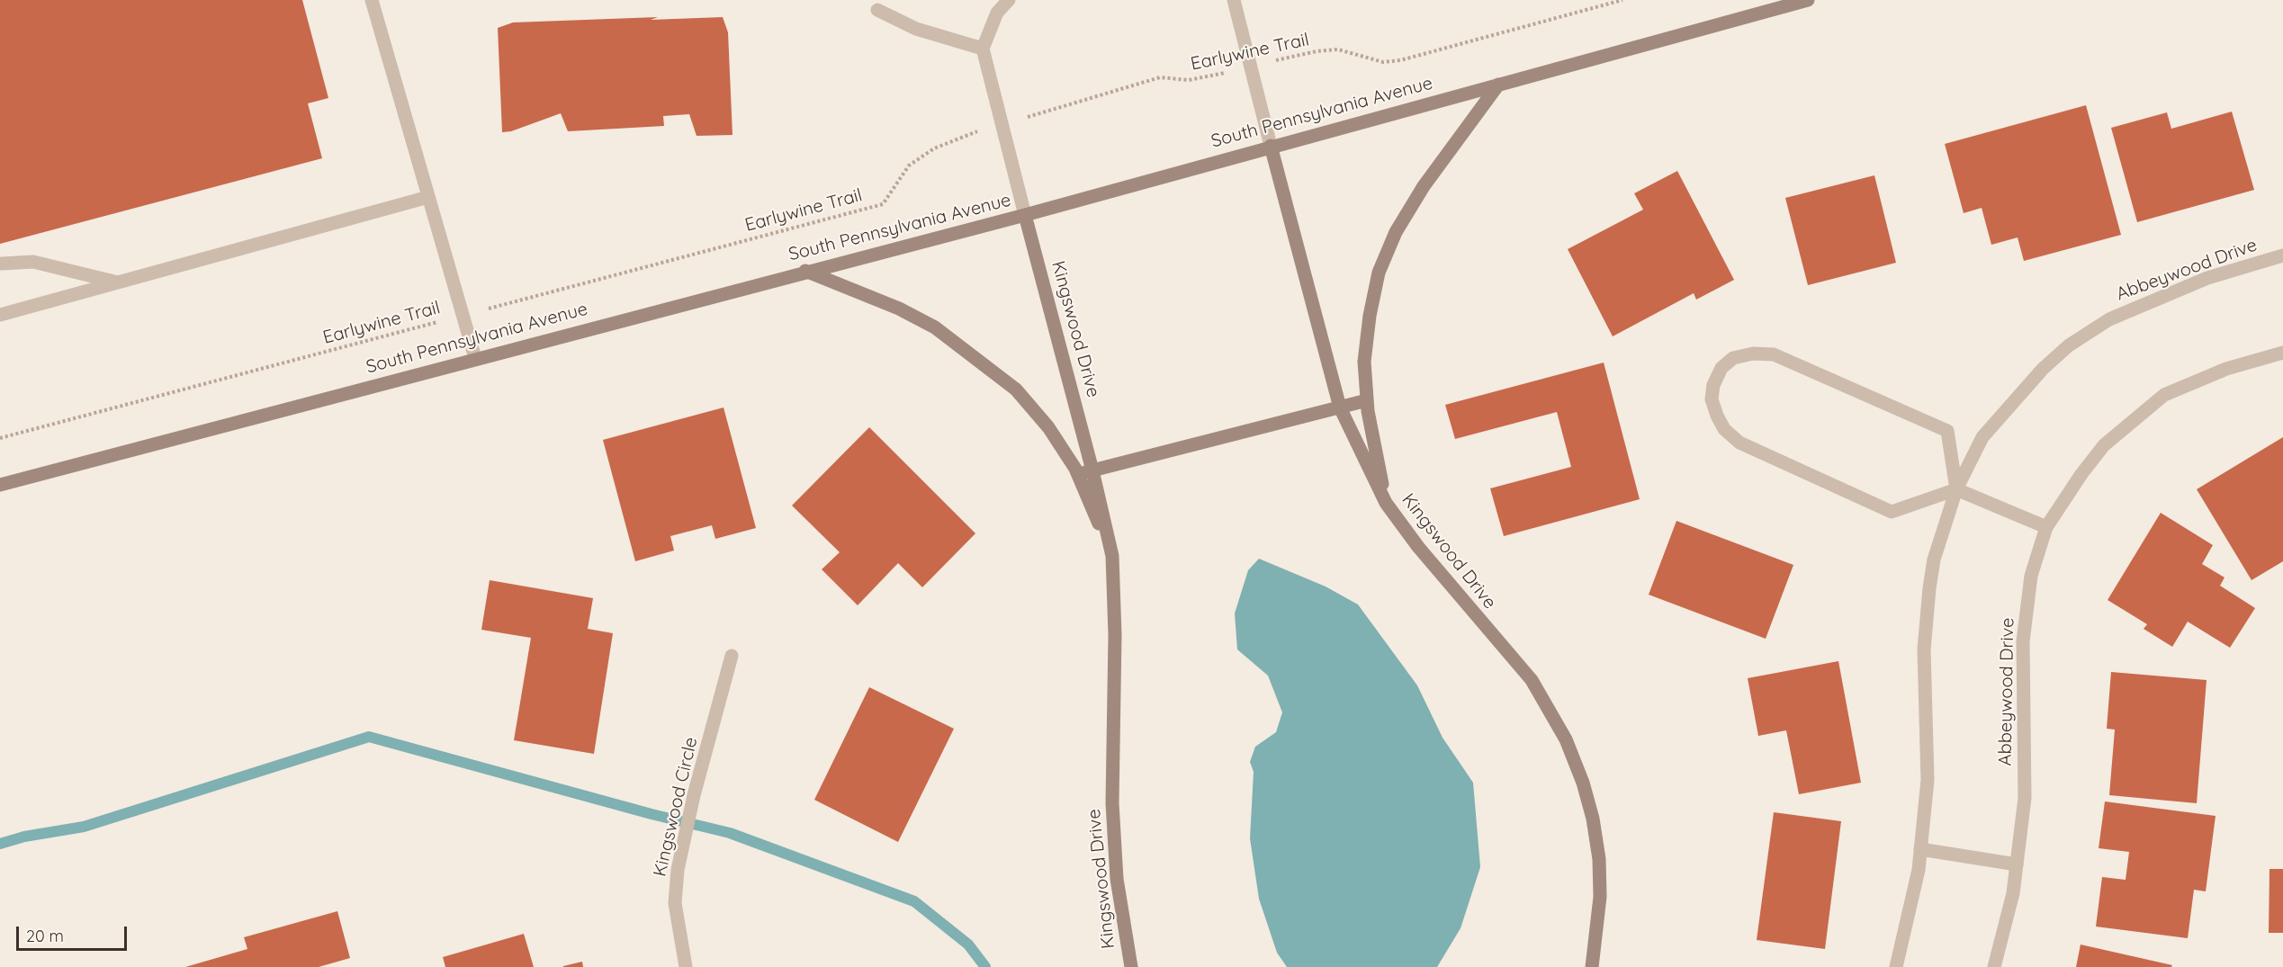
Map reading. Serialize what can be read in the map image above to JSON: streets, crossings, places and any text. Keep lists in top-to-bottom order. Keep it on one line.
{"streets":{"main road":["South Pennsylvania Avenue","Kingswood Drive"],"street":["Abbeywood Drive","Kingswood Circle"],"path":["Earlywine Trail"]},"crossings":[["South Pennsylvania Avenue","Kingswood Drive"]],"scale_bar":"20 m"}
